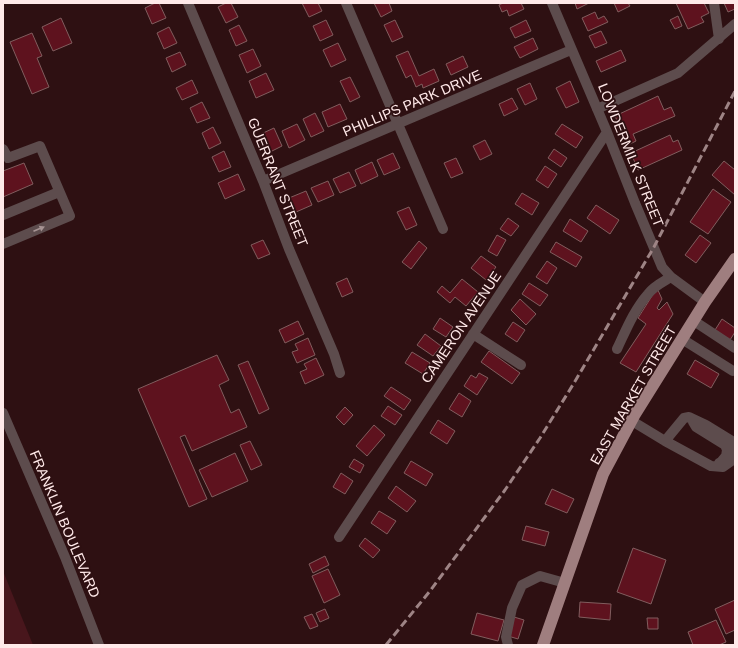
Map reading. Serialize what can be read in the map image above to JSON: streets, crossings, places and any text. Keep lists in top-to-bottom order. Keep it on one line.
{"streets":{"main road":["EAST MARKET STREET"],"street":["PHILLIPS PARK DRIVE","LOWDERMILK STREET","GUERRANT STREET","CAMERON AVENUE","FRANKLIN BOULEVARD"]},"crossings":[["PHILLIPS PARK DRIVE","LOWDERMILK STREET"],["PHILLIPS PARK DRIVE","GUERRANT STREET"],["LOWDERMILK STREET","CAMERON AVENUE"],["LOWDERMILK STREET","EAST MARKET STREET"]]}
